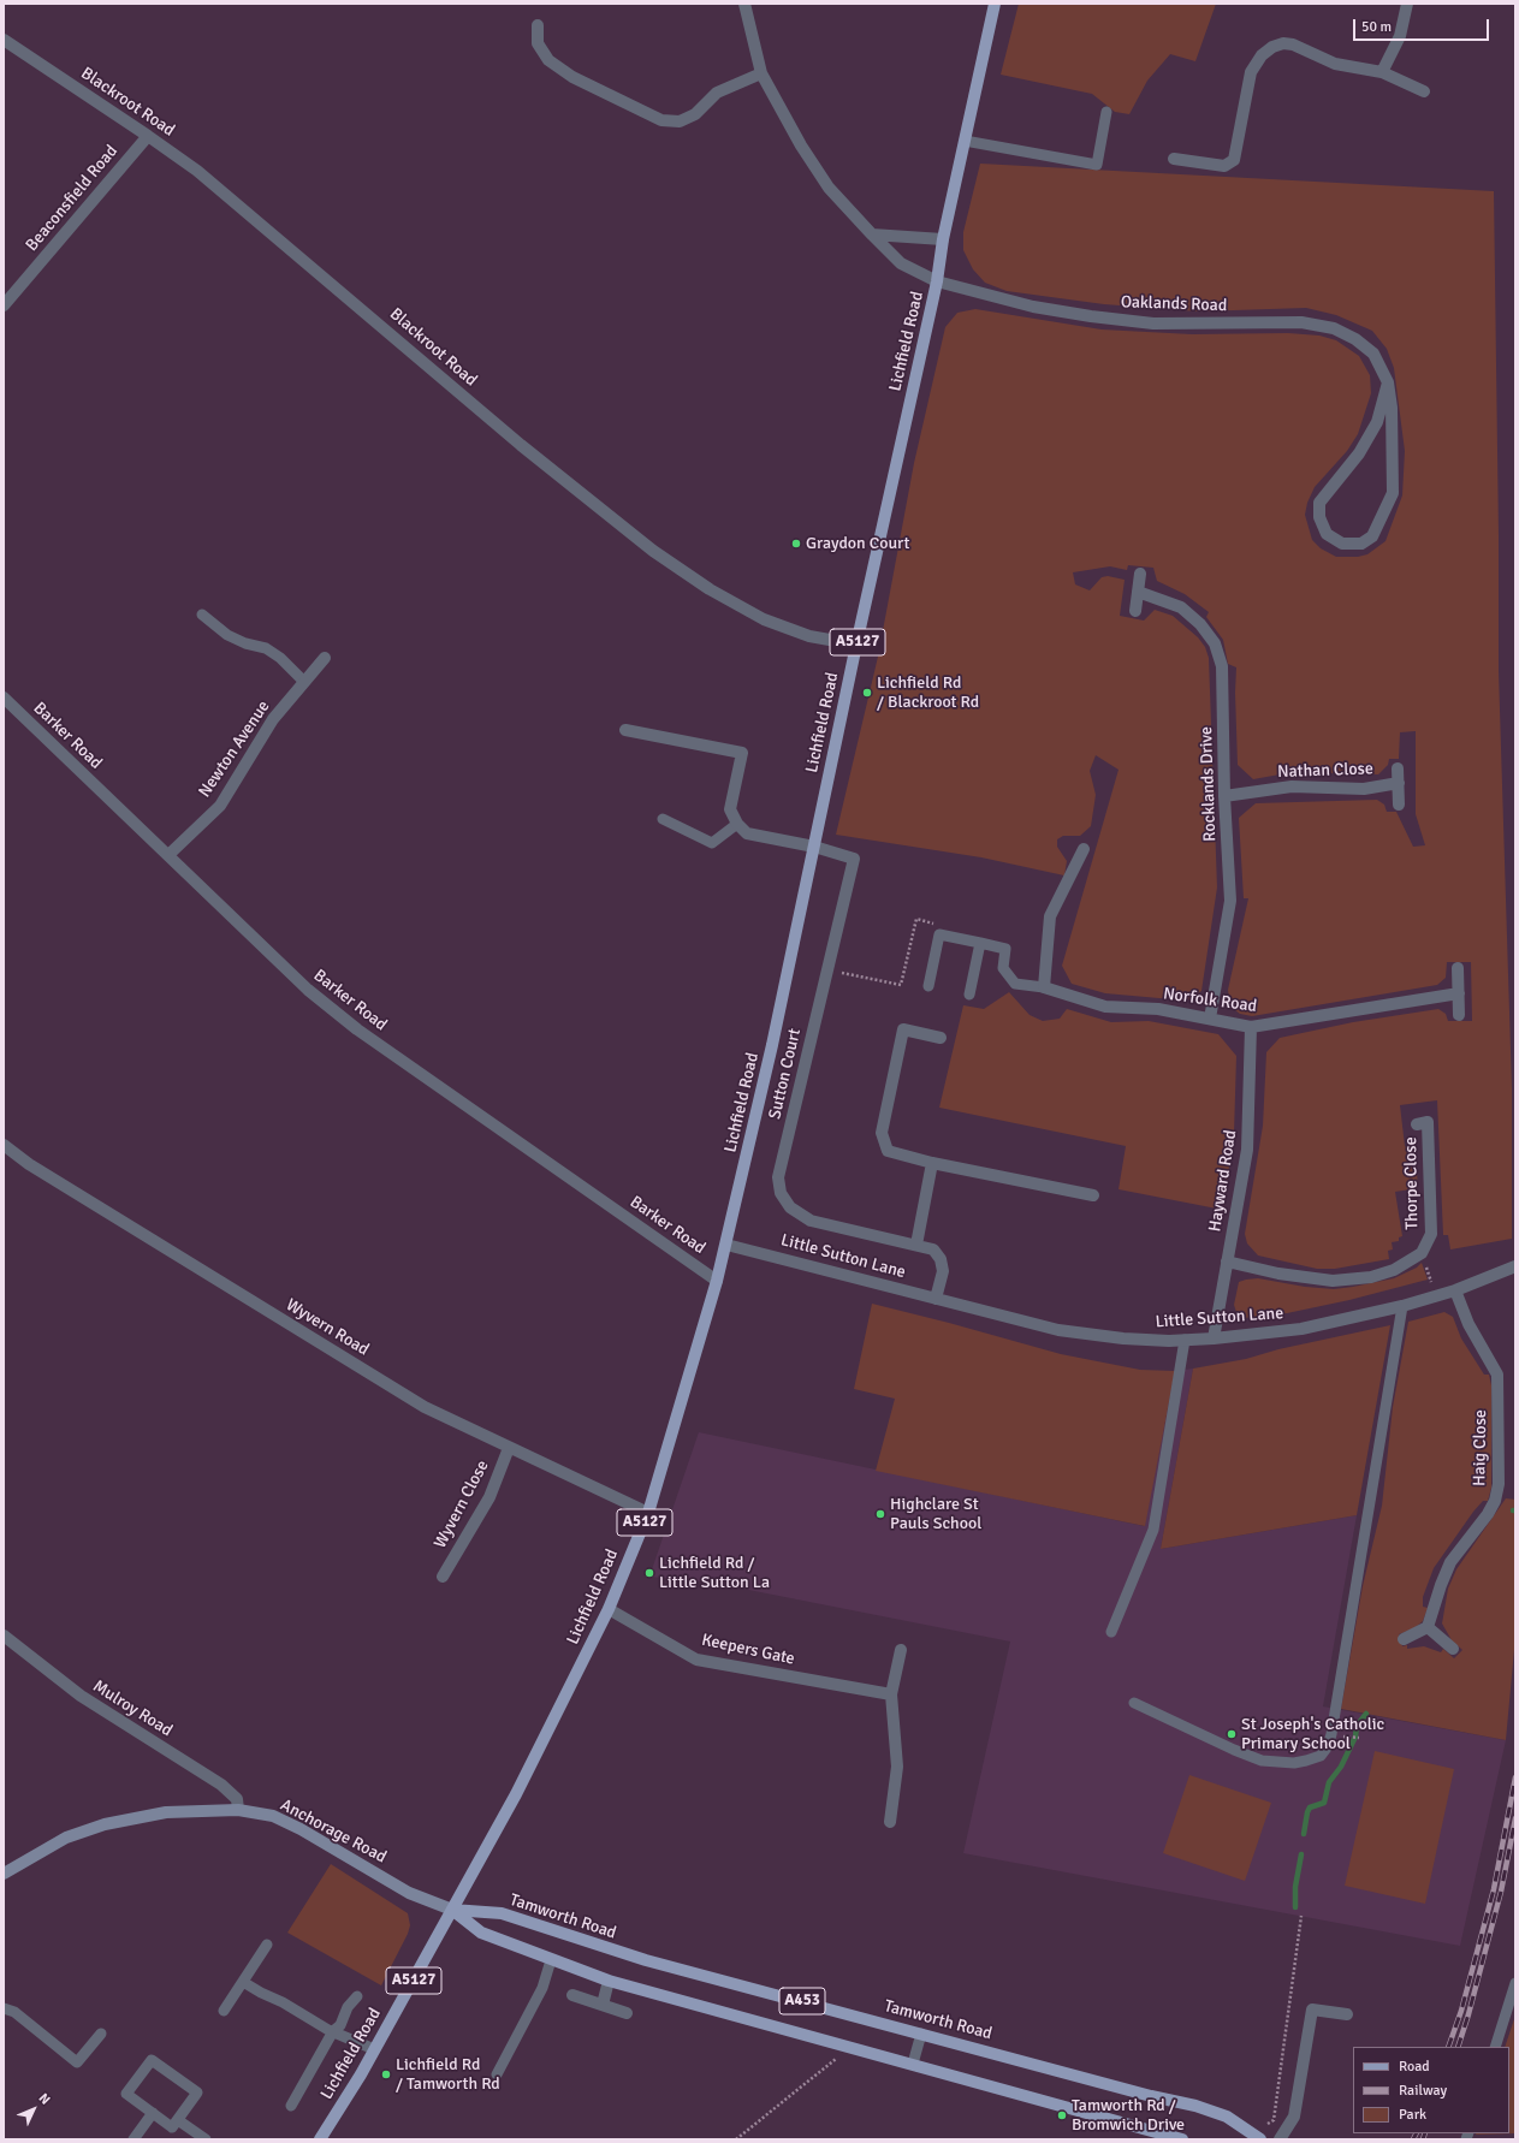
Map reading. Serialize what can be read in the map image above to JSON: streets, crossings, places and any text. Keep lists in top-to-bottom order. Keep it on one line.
{"streets":{"main road":["Lichfield Road","A5127","Tamworth Road","A453"],"street":["Blackroot Road","Beaconsfield Road","Oaklands Road","Barker Road","Newton Avenue","Nathan Close","Rocklands Drive","Norfolk Road","Sutton Court","Hayward Road","Thorpe Close","Little Sutton Lane","Wyvern Road","Haig Close","Wyvern Close","Keepers Gate","Mulroy Road","Anchorage Road"]},"crossings":[["Blackroot Road","Beaconsfield Road"],["Blackroot Road","Lichfield Road"],["Oaklands Road","Lichfield Road"],["Lichfield Road","Barker Road"],["Lichfield Road","Sutton Court"],["Lichfield Road","Little Sutton Lane"],["Lichfield Road","Wyvern Road"],["Lichfield Road","Keepers Gate"],["Lichfield Road","Anchorage Road"],["Lichfield Road","Tamworth Road"],["Lichfield Road","A453"],["Barker Road","Newton Avenue"],["Nathan Close","Rocklands Drive"],["Rocklands Drive","Norfolk Road"],["Norfolk Road","Hayward Road"],["Sutton Court","Little Sutton Lane"],["Hayward Road","Thorpe Close"],["Hayward Road","Little Sutton Lane"],["Little Sutton Lane","Haig Close"],["Wyvern Road","Wyvern Close"],["Mulroy Road","Anchorage Road"],["Anchorage Road","Tamworth Road"],["Anchorage Road","A453"],["Tamworth Road","A453"]],"places":["Graydon Court","Lichfield Rd / Blackroot Rd","Highclare St Pauls School","Lichfield Rd / Little Sutton La","St Joseph's Catholic Primary School","Lichfield Rd / Tamworth Rd","Tamworth Rd / Bromwich Drive"],"legend":["Road","Railway","Park"],"scale_bar":"50 m","north":"top right"}
